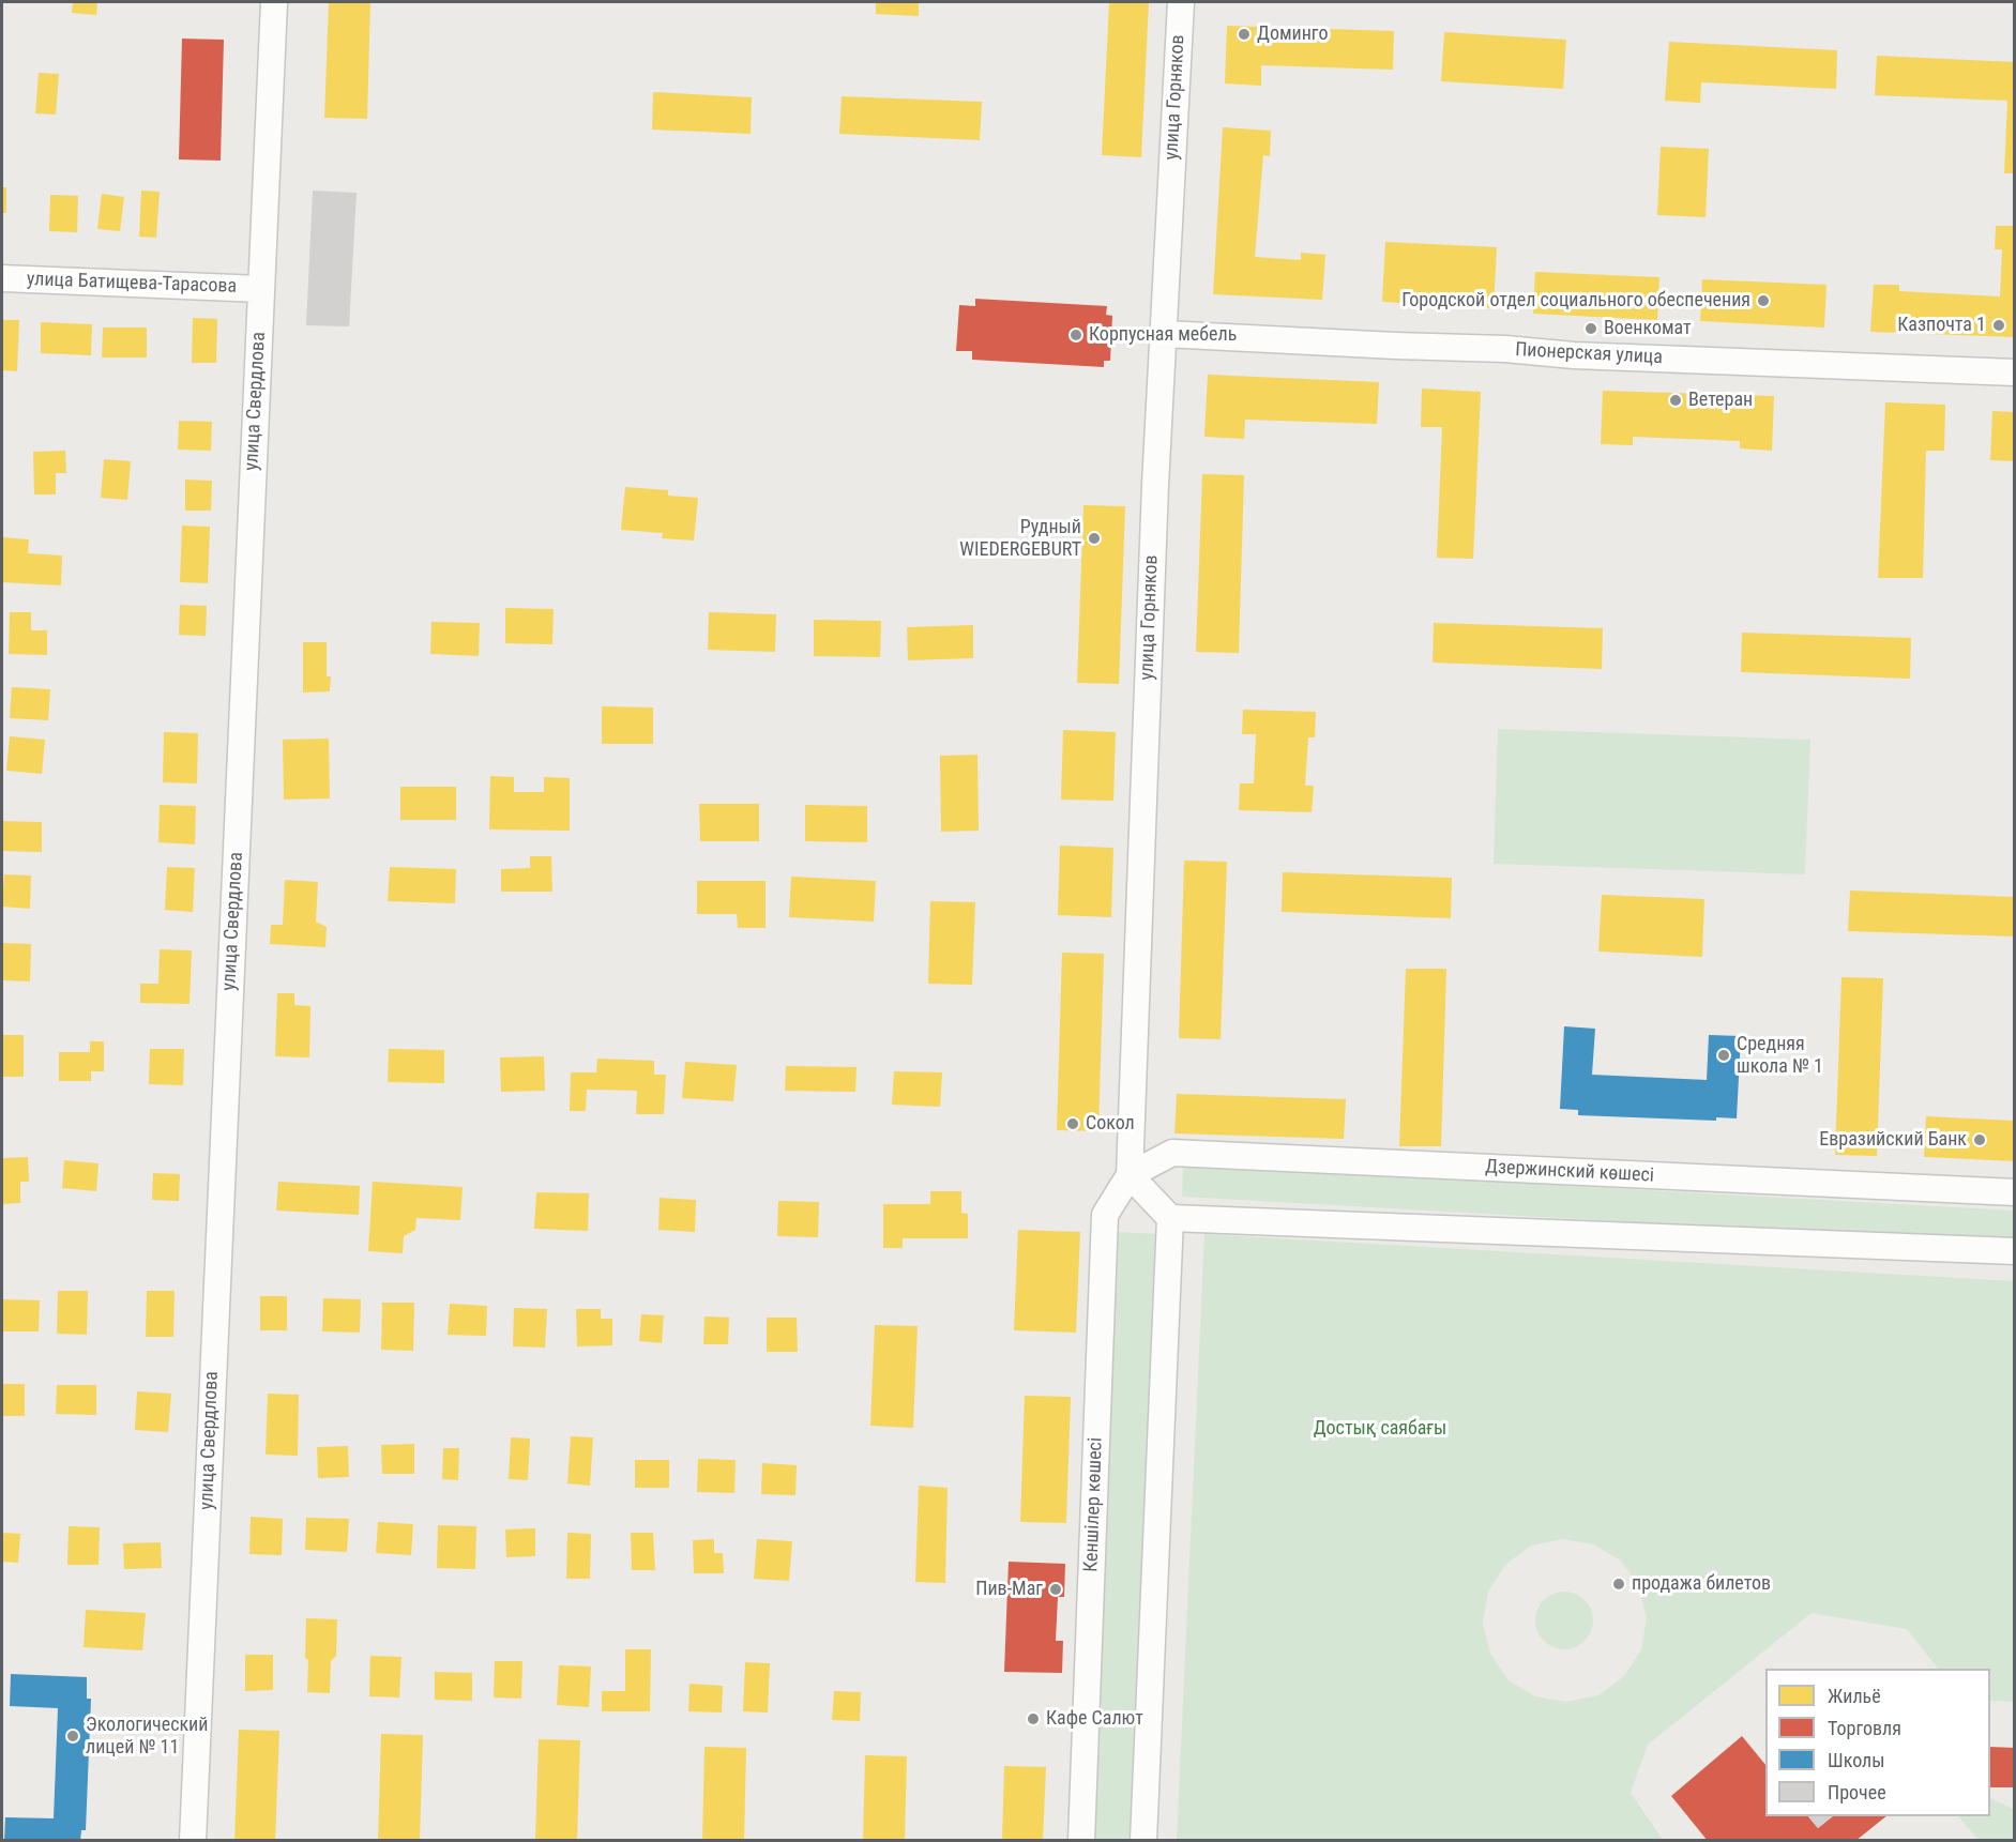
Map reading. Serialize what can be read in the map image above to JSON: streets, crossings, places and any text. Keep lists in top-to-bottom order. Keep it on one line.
{"streets":{"street":["улица Горняков","улица Батищева-Тарасова","Пионерская улица","улица Свердлова","Дзержинский көшесі","Кеншілер көшесі"]},"crossings":[["улица Горняков","Пионерская улица"],["улица Горняков","Дзержинский көшесі"],["улица Горняков","Кеншілер көшесі"],["улица Батищева-Тарасова","улица Свердлова"],["Дзержинский көшесі","Кеншілер көшесі"]],"parks":["Достық саябағы"],"places":["Доминго","Городской отдел социального обеспечения","Казпочта 1","Военкомат","Корпусная мебель","Ветеран","Рудный WIEDERGEBURT","Средняя школа № 1","Сокол","Евразийский Банк","продажа билетов","Пив-Маг","Кафе Салют","Экологический лицей № 11"],"legend":["Жильё","Торговля","Школы","Прочее"]}
